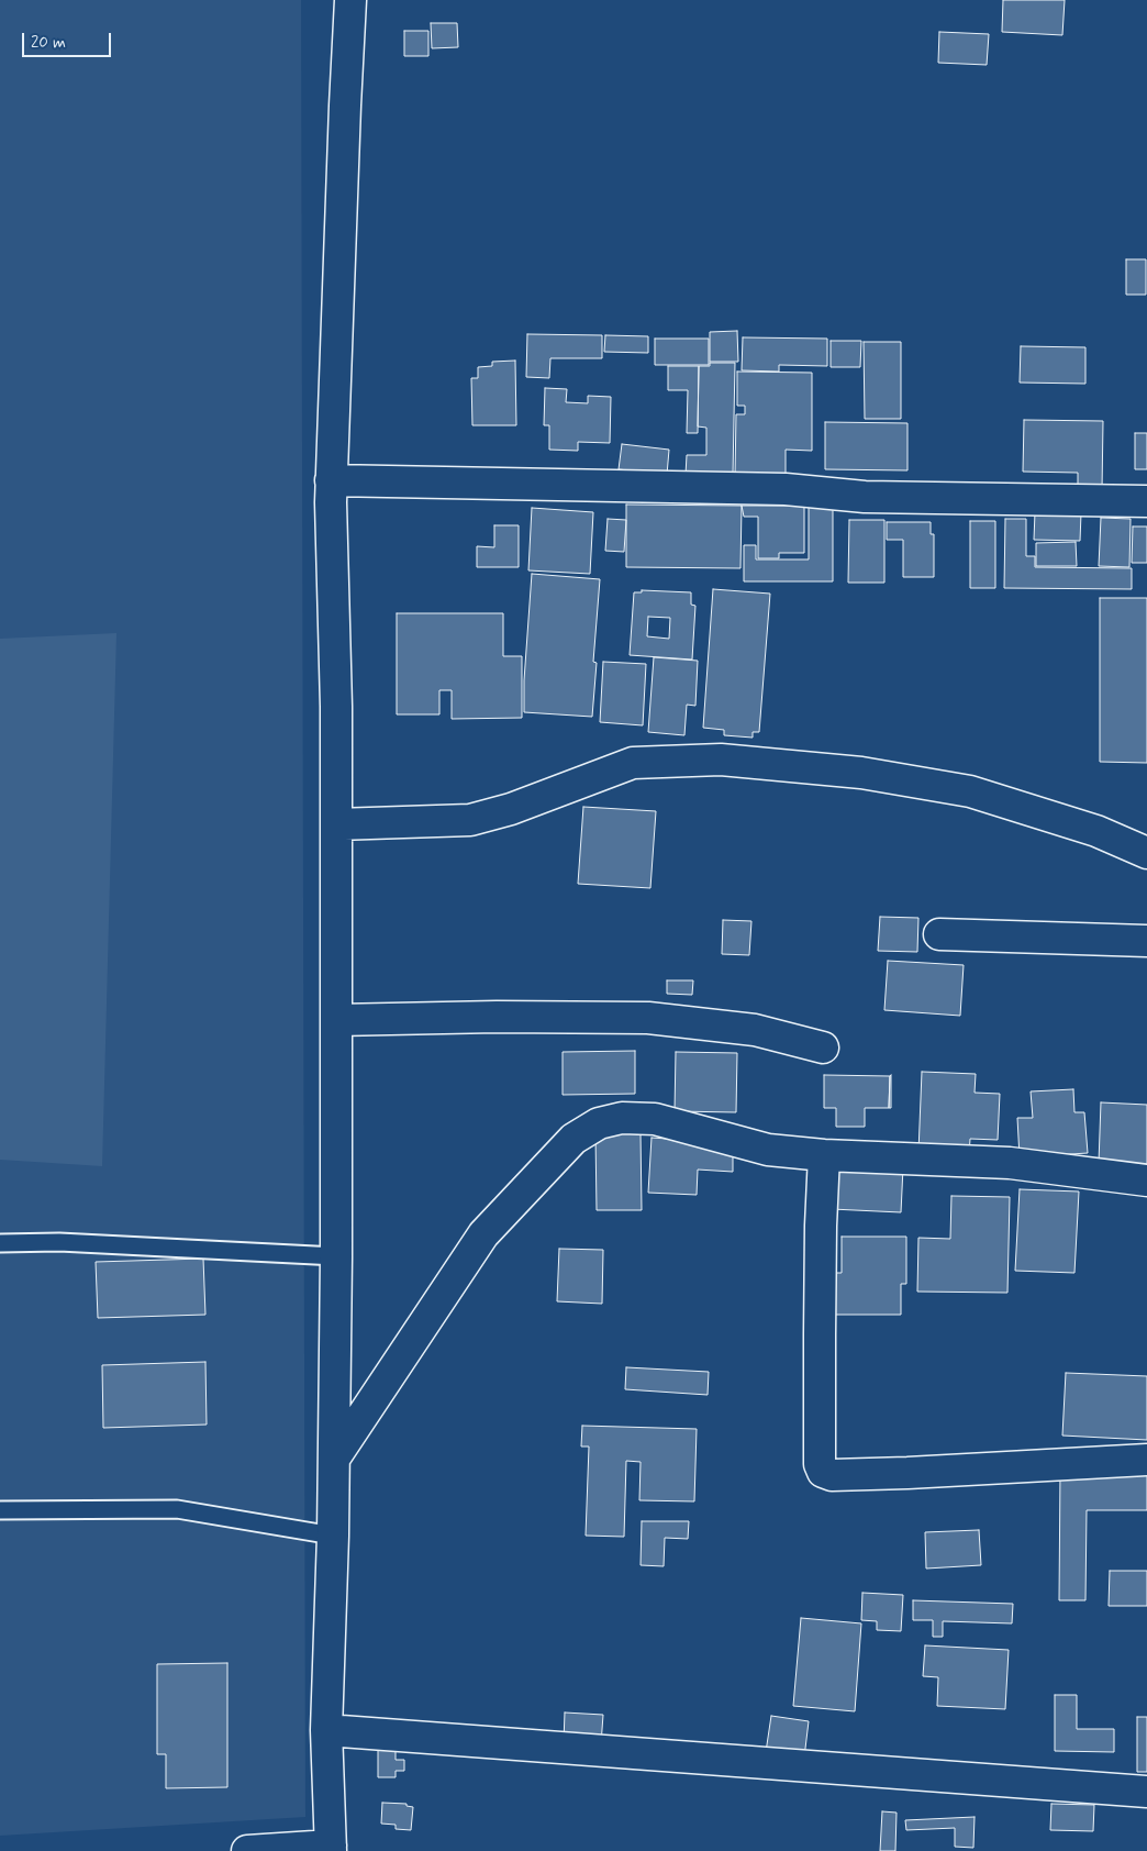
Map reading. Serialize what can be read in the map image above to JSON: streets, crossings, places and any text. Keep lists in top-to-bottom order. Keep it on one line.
{"scale_bar":"20 m"}
